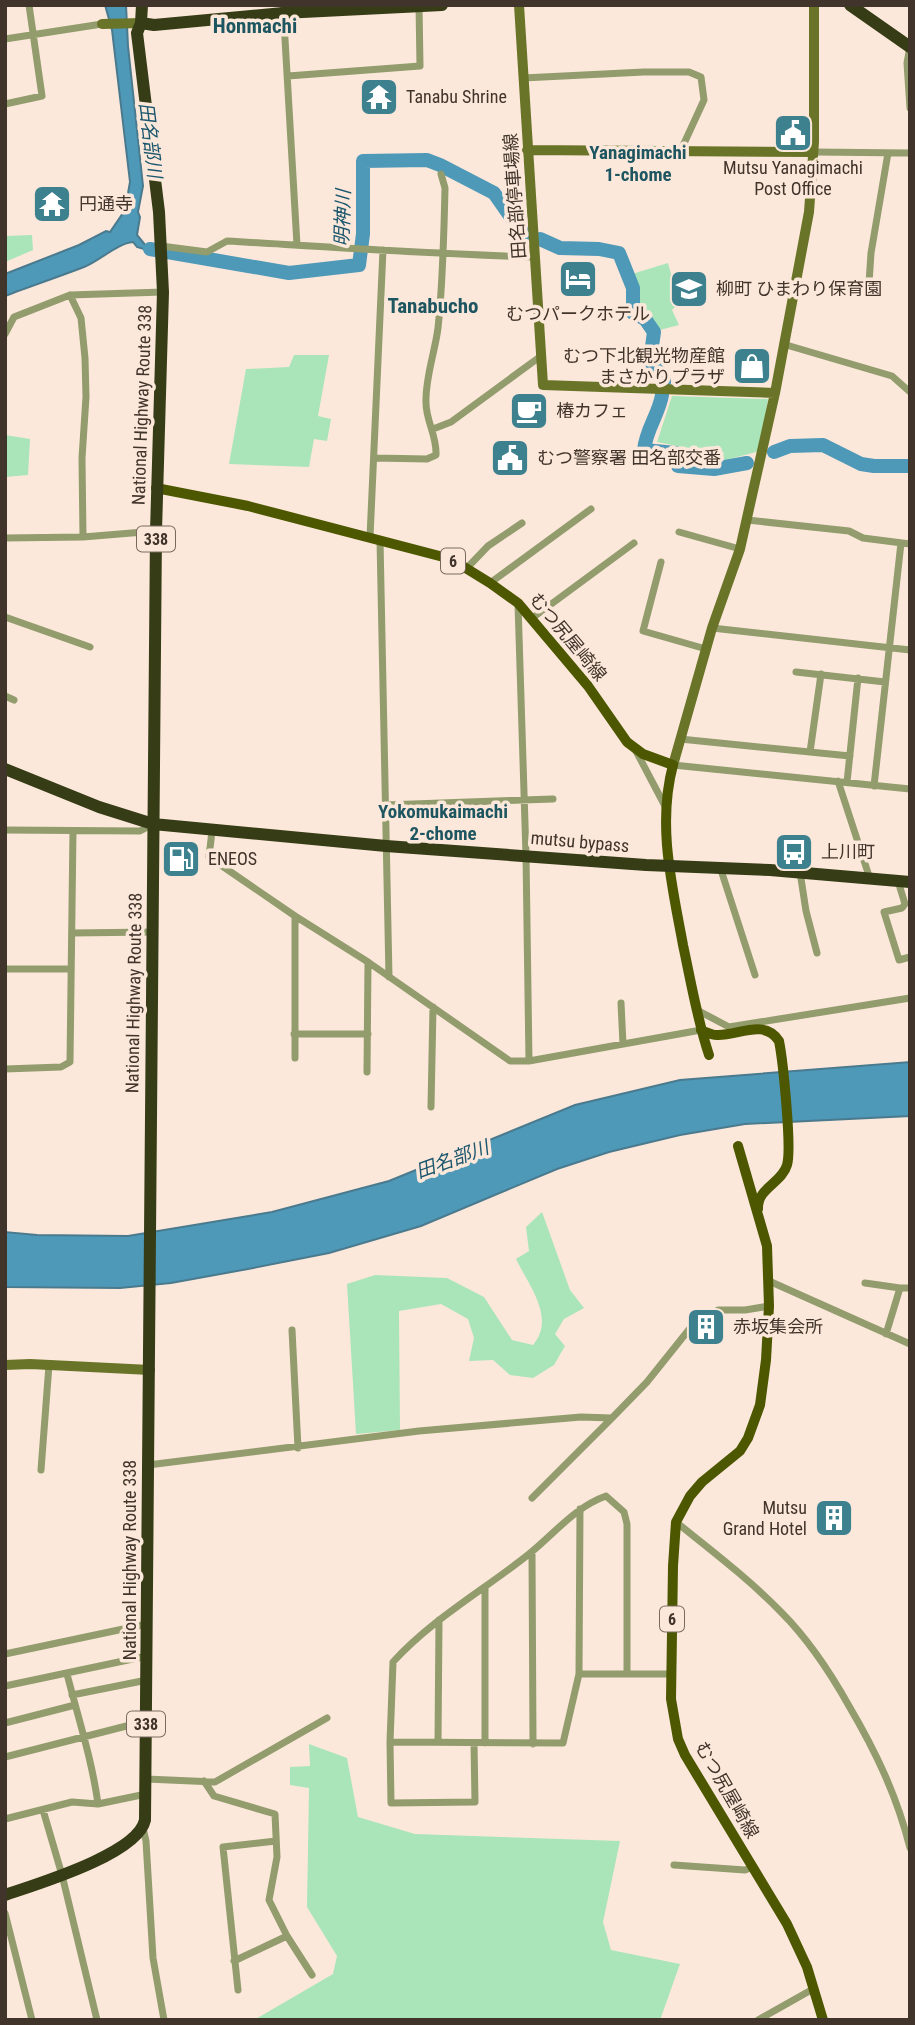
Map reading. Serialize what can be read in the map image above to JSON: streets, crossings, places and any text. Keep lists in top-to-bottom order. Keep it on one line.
{"streets":{"highway":["National Highway Route 338","338","mutsu bypass"],"main road":["6","むつ尻屋崎線"],"street":["田名部停車場線"]},"crossings":[["National Highway Route 338","むつ尻屋崎線"],["National Highway Route 338","mutsu bypass"]],"districts":["Honmachi","Yanagimachi 1-chome","Tanabucho","Yokomukaimachi 2-chome"],"water":["田名部川","明神川"],"places":{"temple":["Tanabu Shrine","円通寺"],"public building":["Mutsu Yanagimachi Post Office","むつ警察署 田名部交番"],"hotel":["むつパークホテル"],"school or university":["柳町 ひまわり保育園"],"shop":["むつ下北観光物産館 まさかりプラザ"],"cafe":["椿カフェ"],"bus stop":["上川町"],"fuel station":["ENEOS"],"building":["赤坂集会所","Mutsu Grand Hotel"]}}
